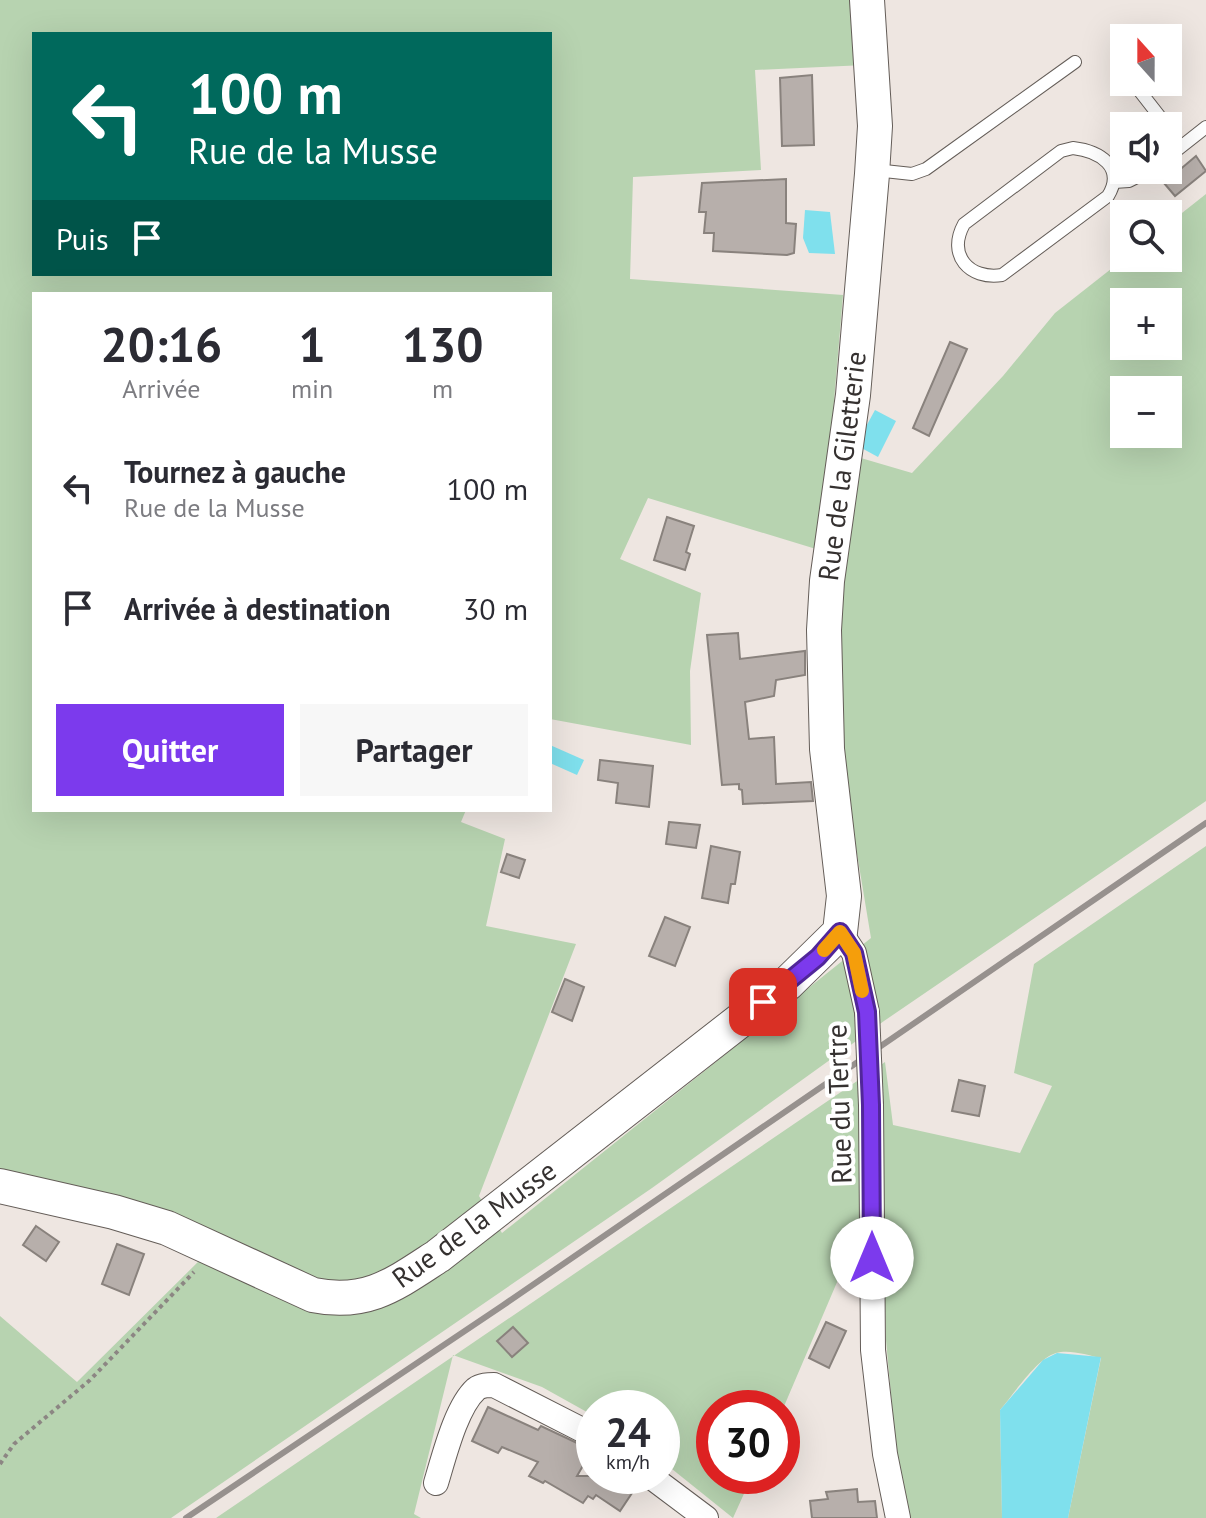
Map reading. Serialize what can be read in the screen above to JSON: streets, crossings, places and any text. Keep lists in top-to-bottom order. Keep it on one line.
{"streets":{"street":["Rue de la Giletterie","Rue du Tertre","Rue de la Musse"]},"crossings":[["Rue de la Giletterie","Rue du Tertre"],["Rue de la Giletterie","Rue de la Musse"],["Rue du Tertre","Rue de la Musse"]],"north":"top","page":{"map_buttons":["+","−"],"turn":["100 m","Rue de la Musse"],"then":"Puis","eta":["20:16","Arrivée","1","min","130","m"],"list":[{"name":"Tournez à gauche","note":"Rue de la Musse","value":"100 m"},{"name":"Arrivée à destination","value":"30 m"}],"buttons":["Quitter","Partager"],"speed":"24 km/h","limit":"30"}}
